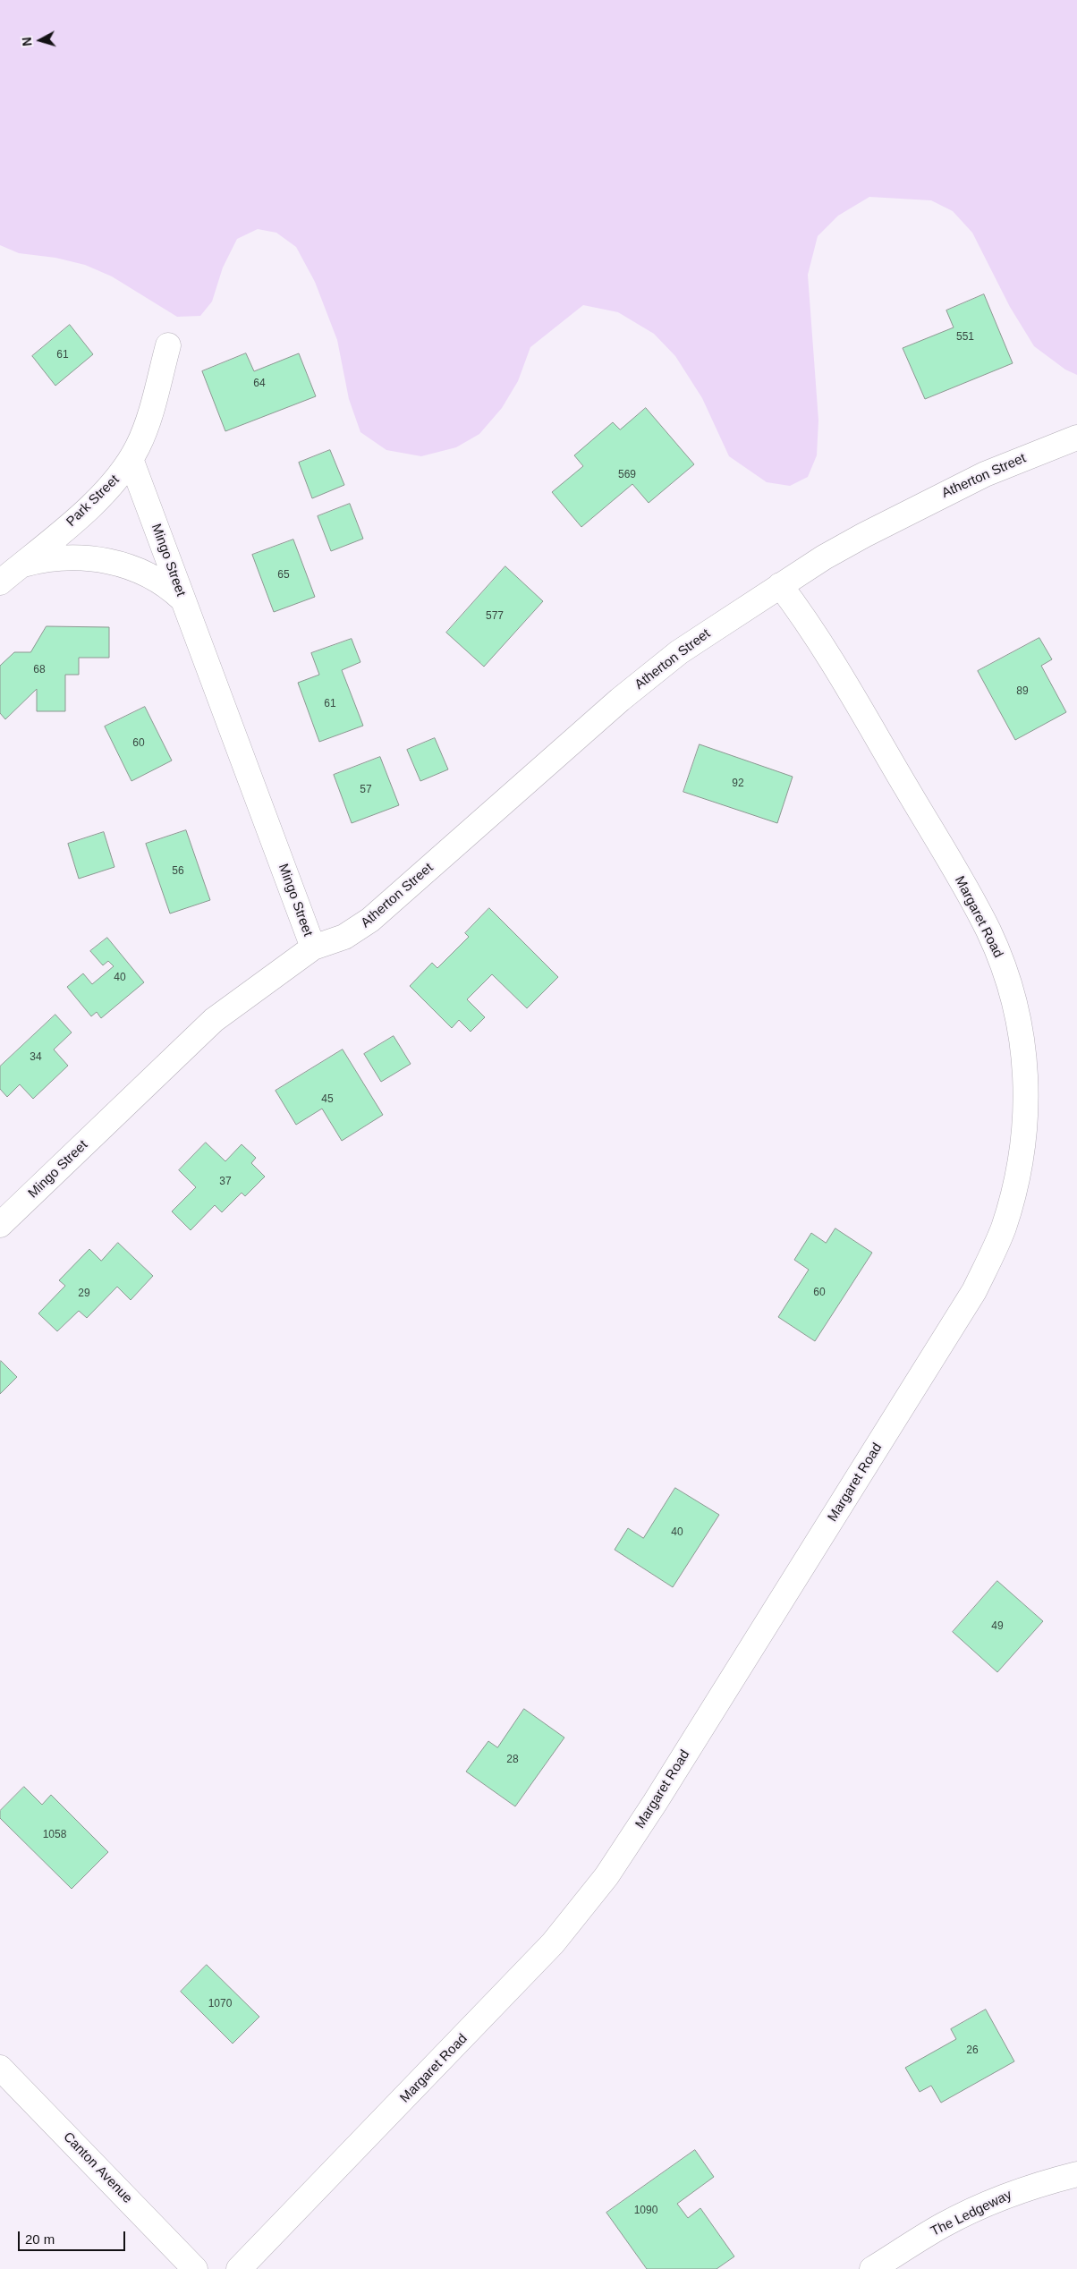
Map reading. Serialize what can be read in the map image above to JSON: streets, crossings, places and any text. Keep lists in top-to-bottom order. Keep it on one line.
{"streets":{"street":["Atherton Street","Park Street","Mingo Street","Margaret Road","Canton Avenue","The Ledgeway"]},"crossings":[["Atherton Street","Mingo Street"],["Atherton Street","Margaret Road"],["Park Street","Mingo Street"]],"house_numbers":["551","61","64","569","65","577","68","89","61","60","92","57","56","40","34","45","37","60","29","40","49","28","1058","1070","26","1090"],"scale_bar":"20 m","north":"left"}
